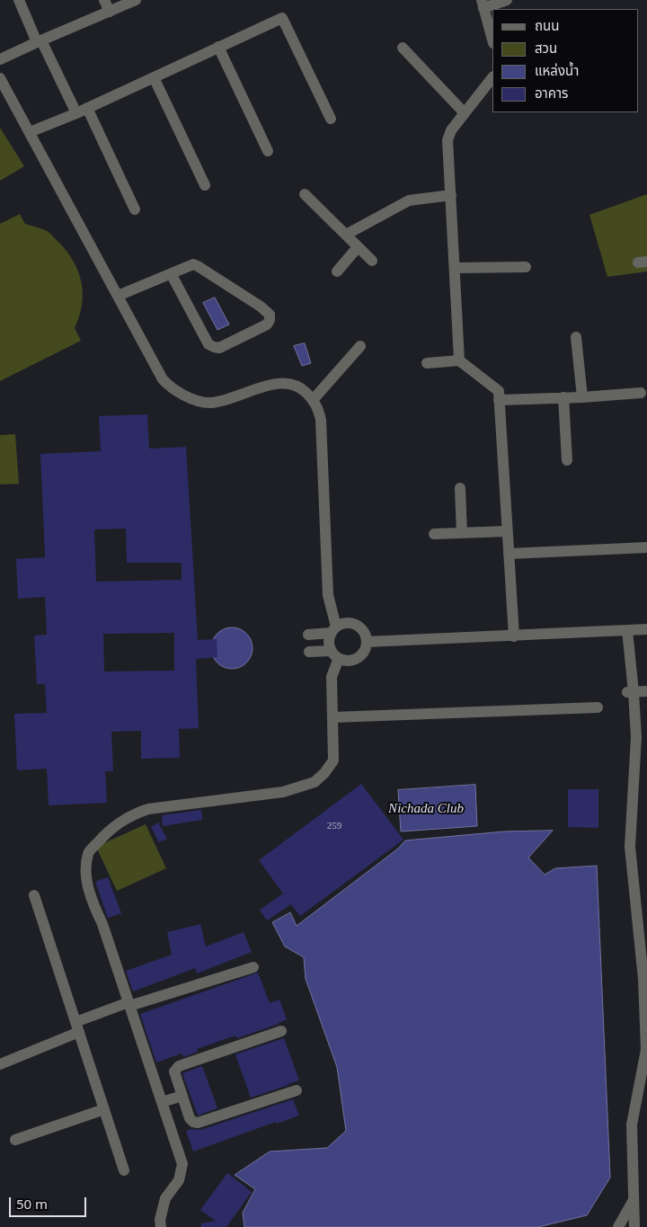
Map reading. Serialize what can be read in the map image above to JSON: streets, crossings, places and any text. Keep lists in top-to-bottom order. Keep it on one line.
{"water":["Nichada Club"],"house_numbers":["259"],"legend":["ถนน","สวน","แหล่งน้ำ","อาคาร"],"scale_bar":"50 m"}
